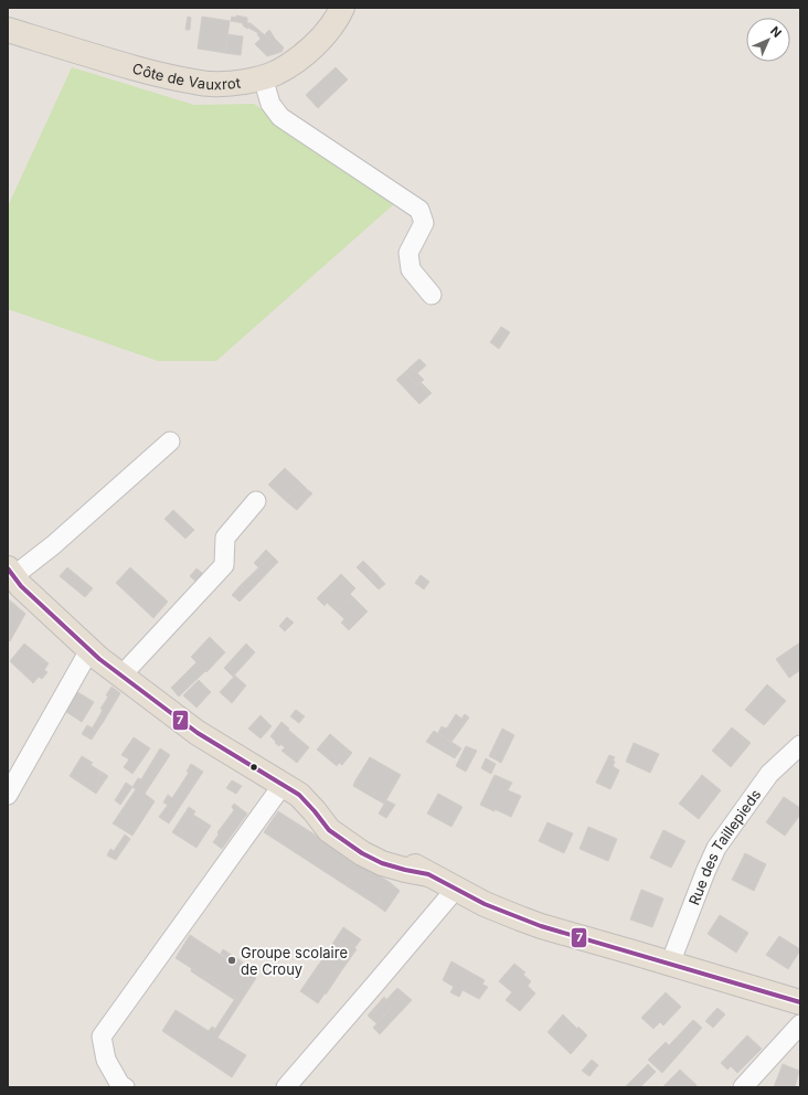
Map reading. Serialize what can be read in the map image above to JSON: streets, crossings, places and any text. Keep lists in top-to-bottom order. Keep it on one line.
{"streets":{"main road":["Côte de Vauxrot"],"street":["Rue des Taillepieds"]},"places":["Groupe scolaire de Crouy"],"lines":["transit line 7"],"north":"top right"}
